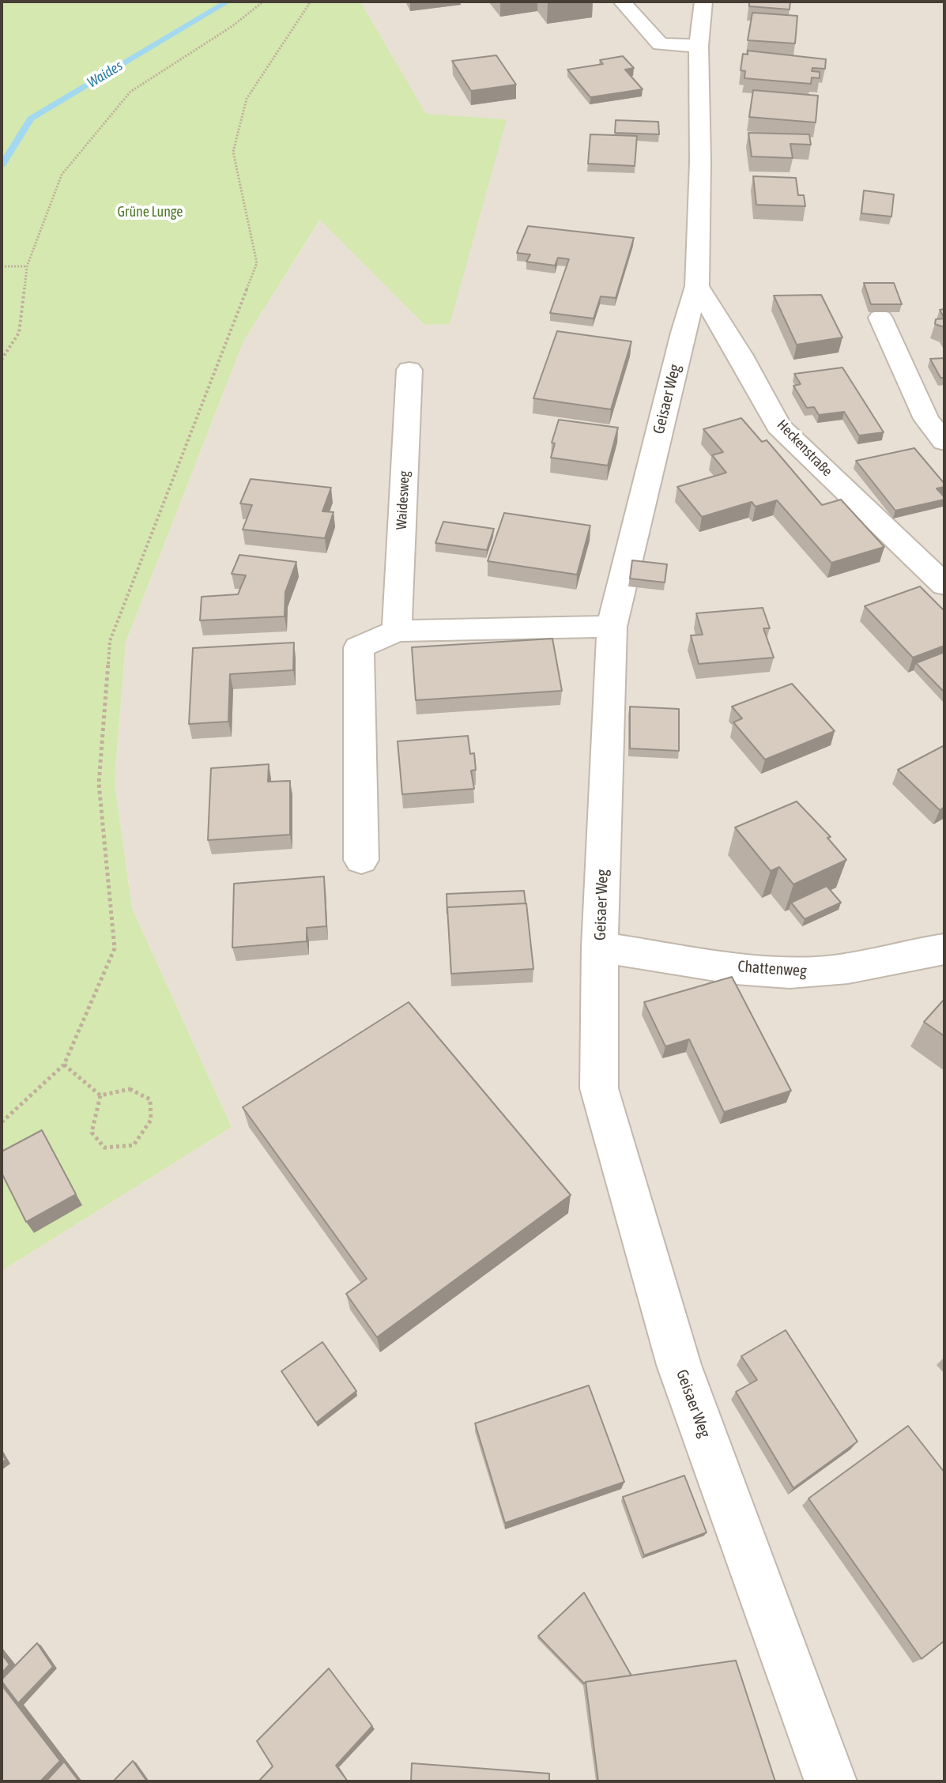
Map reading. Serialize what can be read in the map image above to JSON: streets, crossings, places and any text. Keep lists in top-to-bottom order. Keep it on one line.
{"streets":{"street":["Geisaer Weg","Heckenstraße","Waidesweg","Chattenweg"]},"crossings":[["Geisaer Weg","Heckenstraße"],["Geisaer Weg","Chattenweg"]],"water":["Waides"],"parks":["Grüne Lunge"]}
